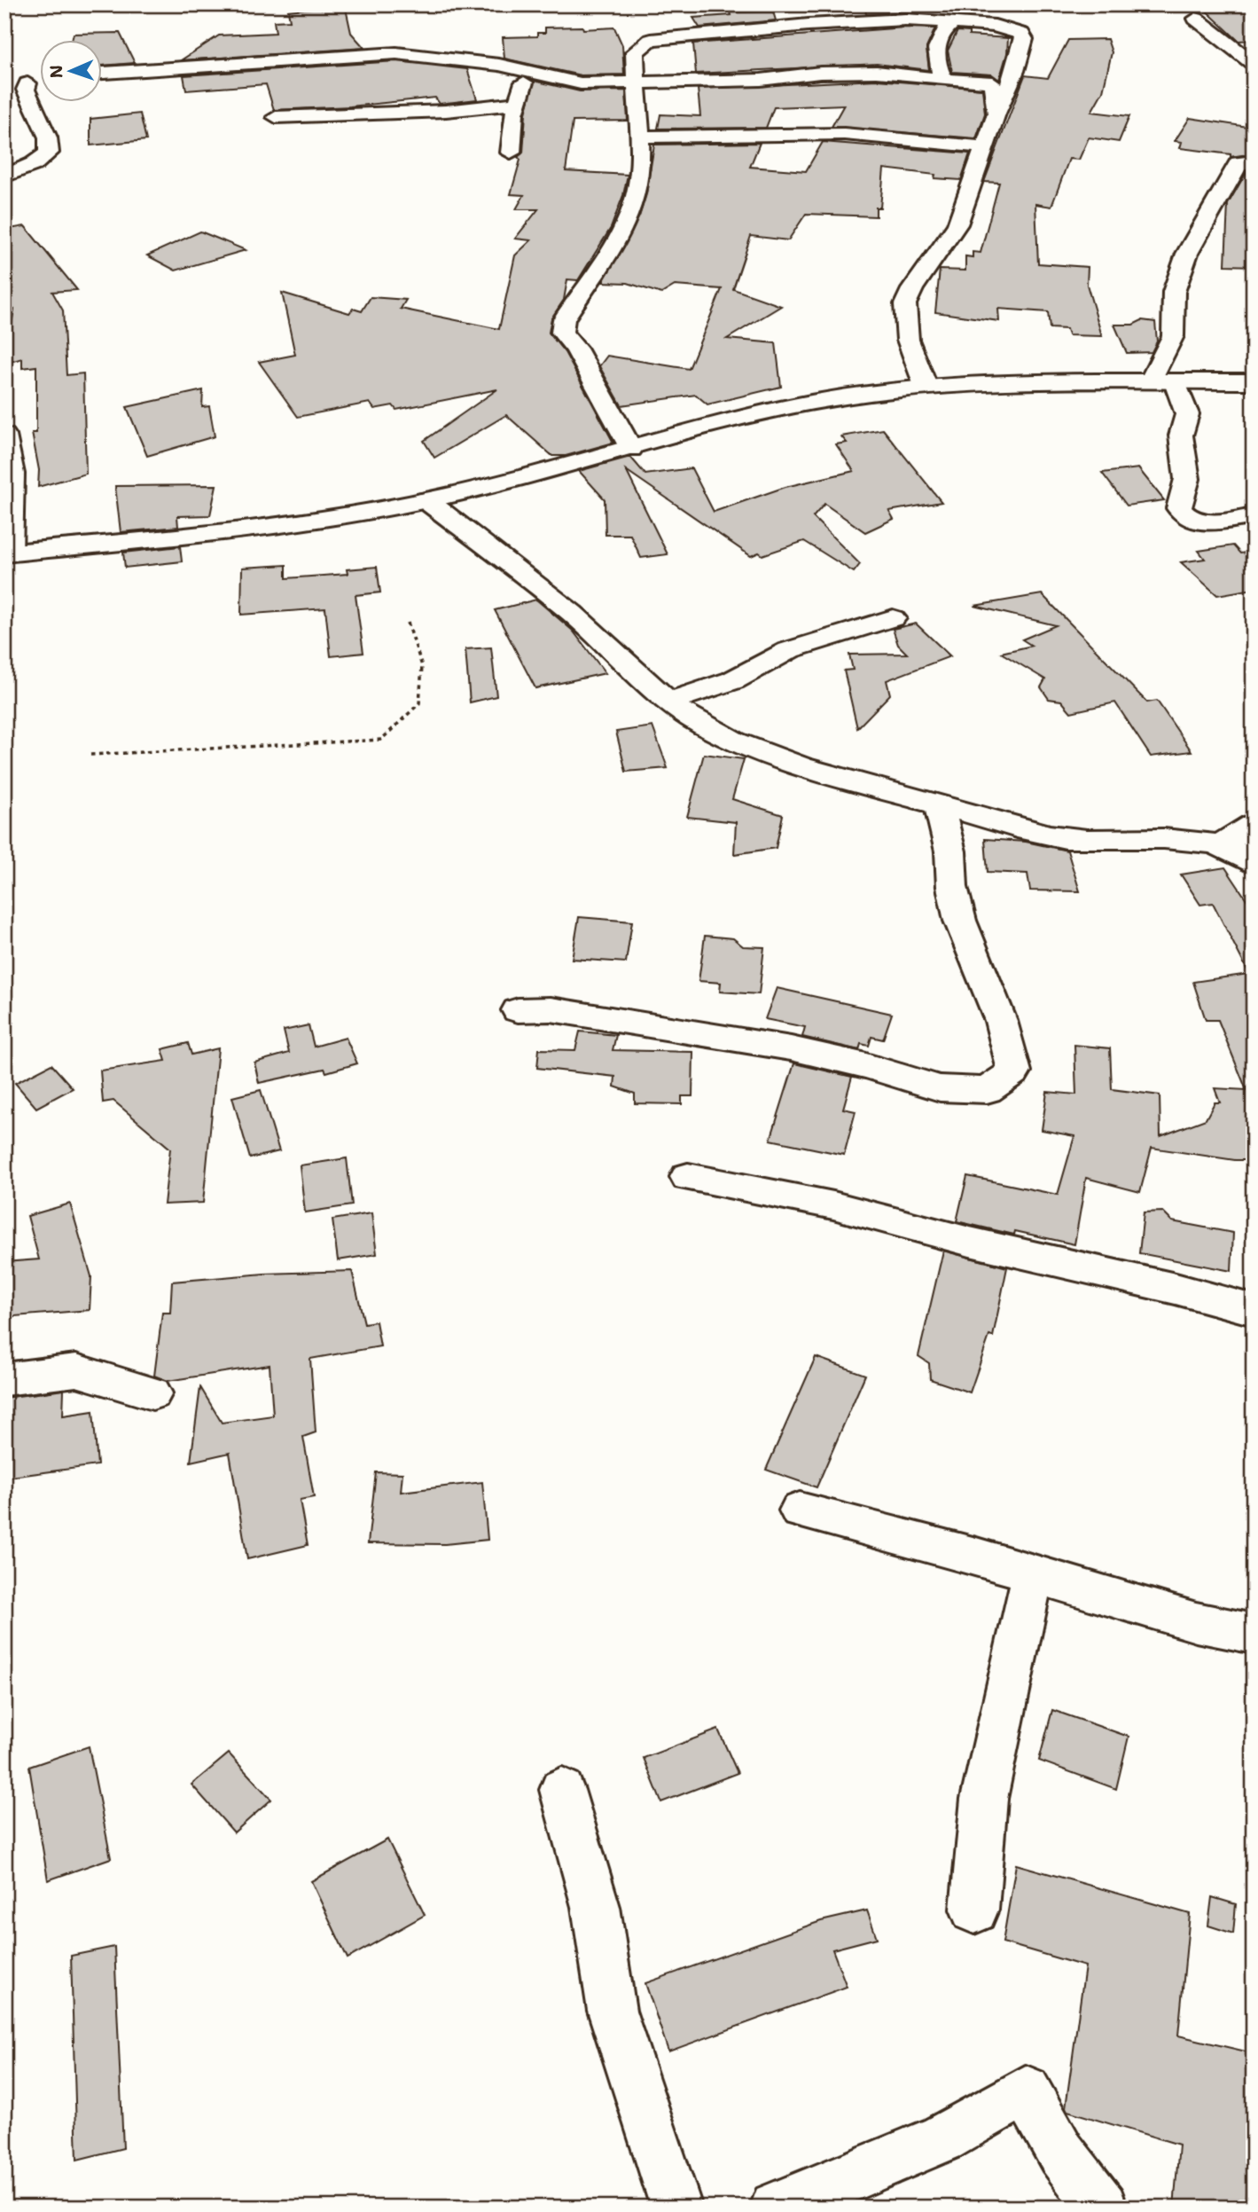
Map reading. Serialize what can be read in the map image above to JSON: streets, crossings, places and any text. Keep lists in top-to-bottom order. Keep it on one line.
{"north":"left"}
